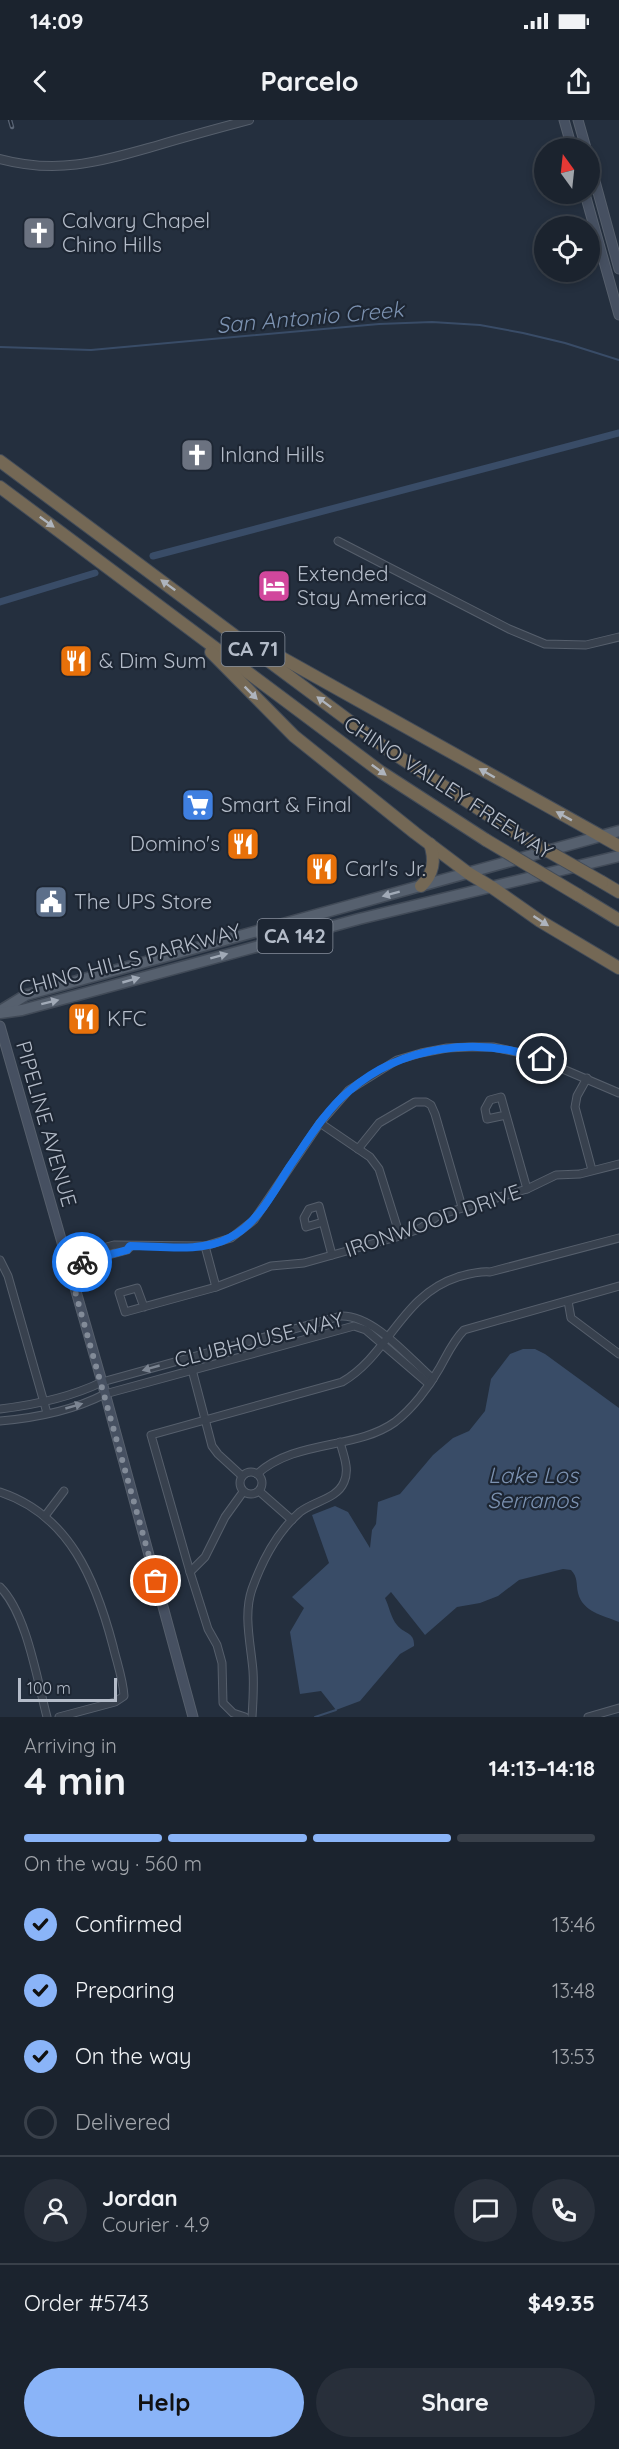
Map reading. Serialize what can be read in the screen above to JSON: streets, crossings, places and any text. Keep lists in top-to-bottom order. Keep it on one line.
{"streets":{"highway":["CA 71","CHINO VALLEY FREEWAY"],"main road":["CA 142","CHINO HILLS PARKWAY","PIPELINE AVENUE"],"street":["IRONWOOD DRIVE","CLUBHOUSE WAY"]},"crossings":[["PIPELINE AVENUE","CLUBHOUSE WAY"]],"water":["San Antonio Creek","Lake Los Serranos"],"places":{"church":["Calvary Chapel Chino Hills","Inland Hills"],"hotel":["Extended Stay America"],"restaurant":["& Dim Sum","Domino's","Carl's Jr.","KFC"],"supermarket":["Smart & Final"],"public building":["The UPS Store"]},"scale_bar":"100 m","north":"top","page":{"status":"14:09","header":"Parcelo","scale":"100 m","heading":["4 min","Arriving in","14:13–14:18"],"panel":["Jordan","Courier · 4.9","Order #5743","$49.35"],"bar":"On the way · 560 m","list":[["Confirmed","13:46"],["Preparing","13:48"],["On the way","13:53"],"Delivered"],"buttons":["Help","Share"]}}
